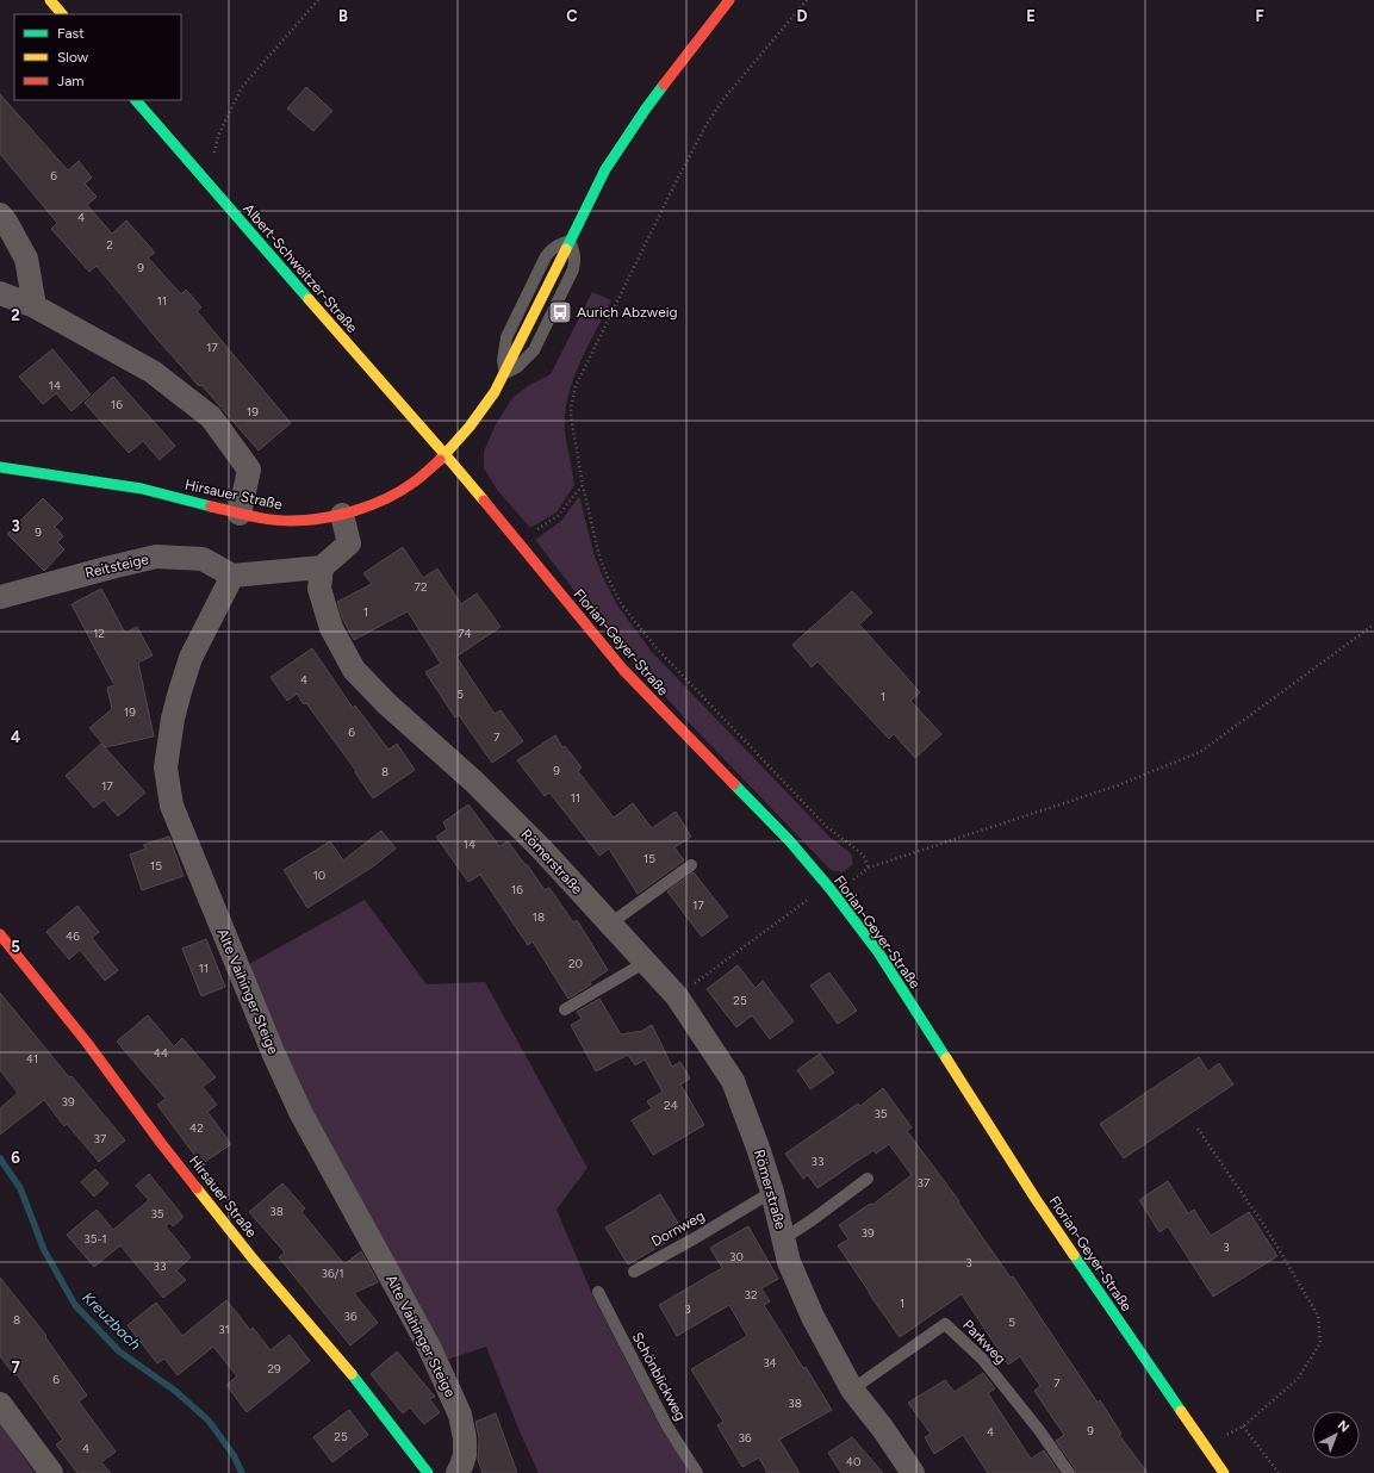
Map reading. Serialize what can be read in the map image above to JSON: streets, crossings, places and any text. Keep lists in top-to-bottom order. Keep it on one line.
{"streets":{"street":["Albert-Schweitzer-Straße","Hirsauer Straße","Reitsteige","Florian-Geyer-Straße","Römerstraße","Alte Vaihinger Steige"],"lane":["Dornweg","Parkweg","Schönblickweg"]},"crossings":[["Albert-Schweitzer-Straße","Hirsauer Straße"],["Albert-Schweitzer-Straße","Florian-Geyer-Straße"],["Hirsauer Straße","Florian-Geyer-Straße"],["Reitsteige","Alte Vaihinger Steige"],["Römerstraße","Dornweg"],["Römerstraße","Parkweg"]],"water":["Kreuzbach"],"places":{"bus stop":["Aurich Abzweig"]},"house_numbers":["6","4","2","9","11","17","14","16","19","9","72","1","12","74","4","5","1","19","6","7","9","8","17","11","14","15","15","10","16","17","18","46","20","11","25","44","41","39","24","35","42","37","33","37","38","35","39","35-1","3","30","3","33","36/1","32","1","3","36","8","5","31","34","29","6","7","38","9","4","25","36","4","40"],"legend":["Fast","Slow","Jam"],"north":"top right","grid":{"columns":["B","C","D","E","F"],"rows":["2","3","4","5","6","7"]}}
